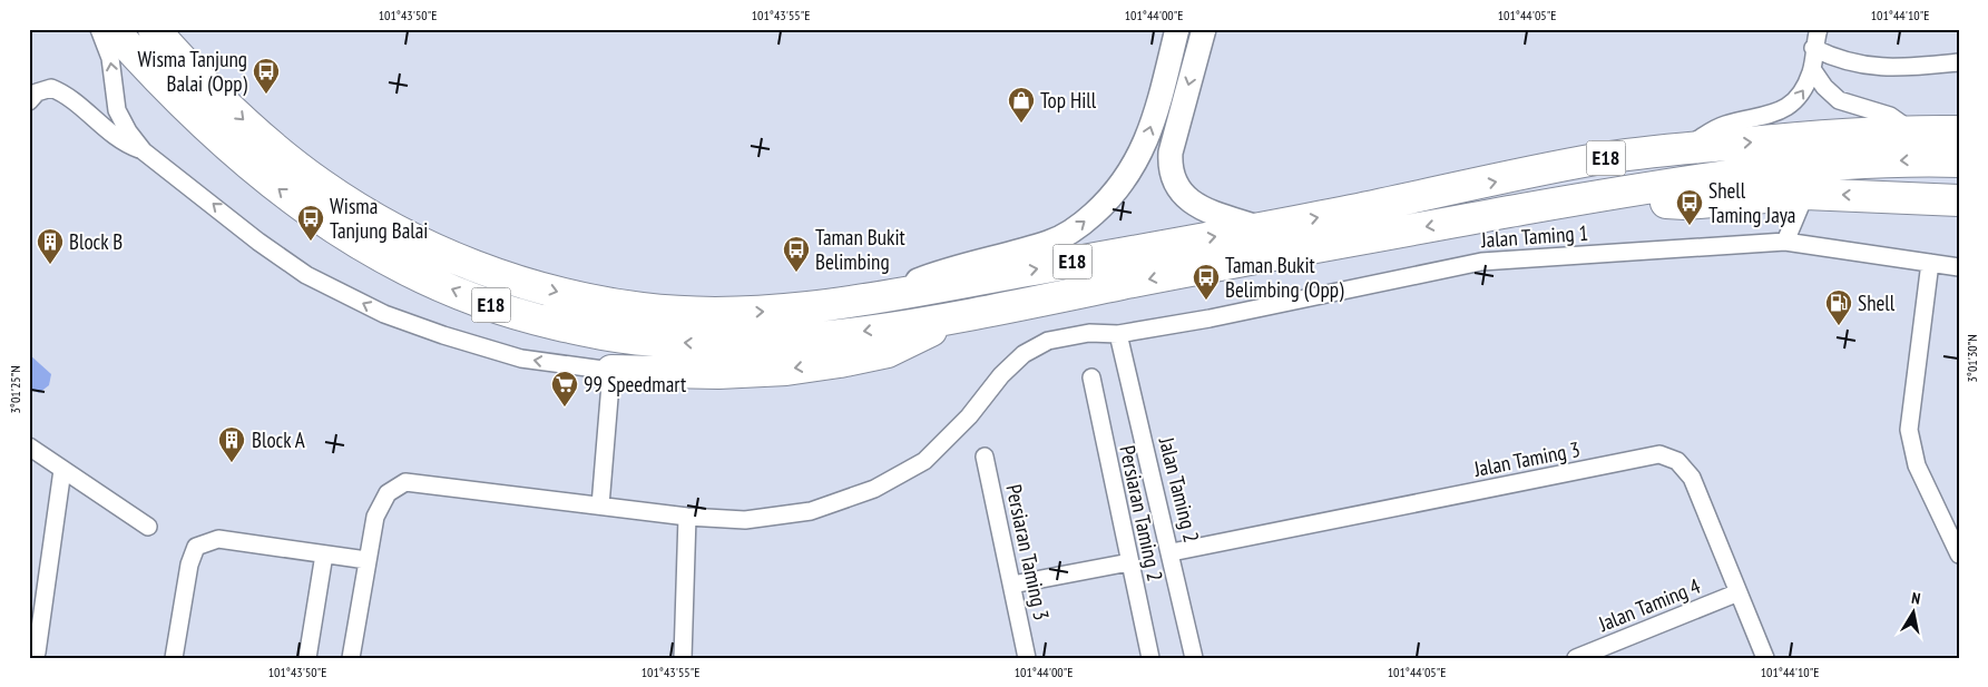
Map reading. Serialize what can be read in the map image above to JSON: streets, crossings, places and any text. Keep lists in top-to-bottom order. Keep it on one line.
{"streets":{"highway":["E18"],"street":["Jalan Taming 1","Jalan Taming 3","Jalan Taming 2","Persiaran Taming 2","Persiaran Taming 3","Jalan Taming 4"]},"crossings":[["Jalan Taming 1","Jalan Taming 2"],["Jalan Taming 3","Jalan Taming 2"],["Jalan Taming 3","Jalan Taming 4"]],"places":{"bus stop":["Wisma Tanjung Balai (Opp)","Shell Taming Jaya","Wisma Tanjung Balai","Taman Bukit Belimbing","Taman Bukit Belimbing (Opp)"],"shop":["Top Hill"],"building":["Block B","Block A"],"fuel station":["Shell"],"supermarket":["99 Speedmart"]},"north":"top","coordinates":["101°43'50\"E","101°43'55\"E","101°44'00\"E","101°44'05\"E","101°44'10\"E","3°01'30\"N","3°01'25\"N"]}
